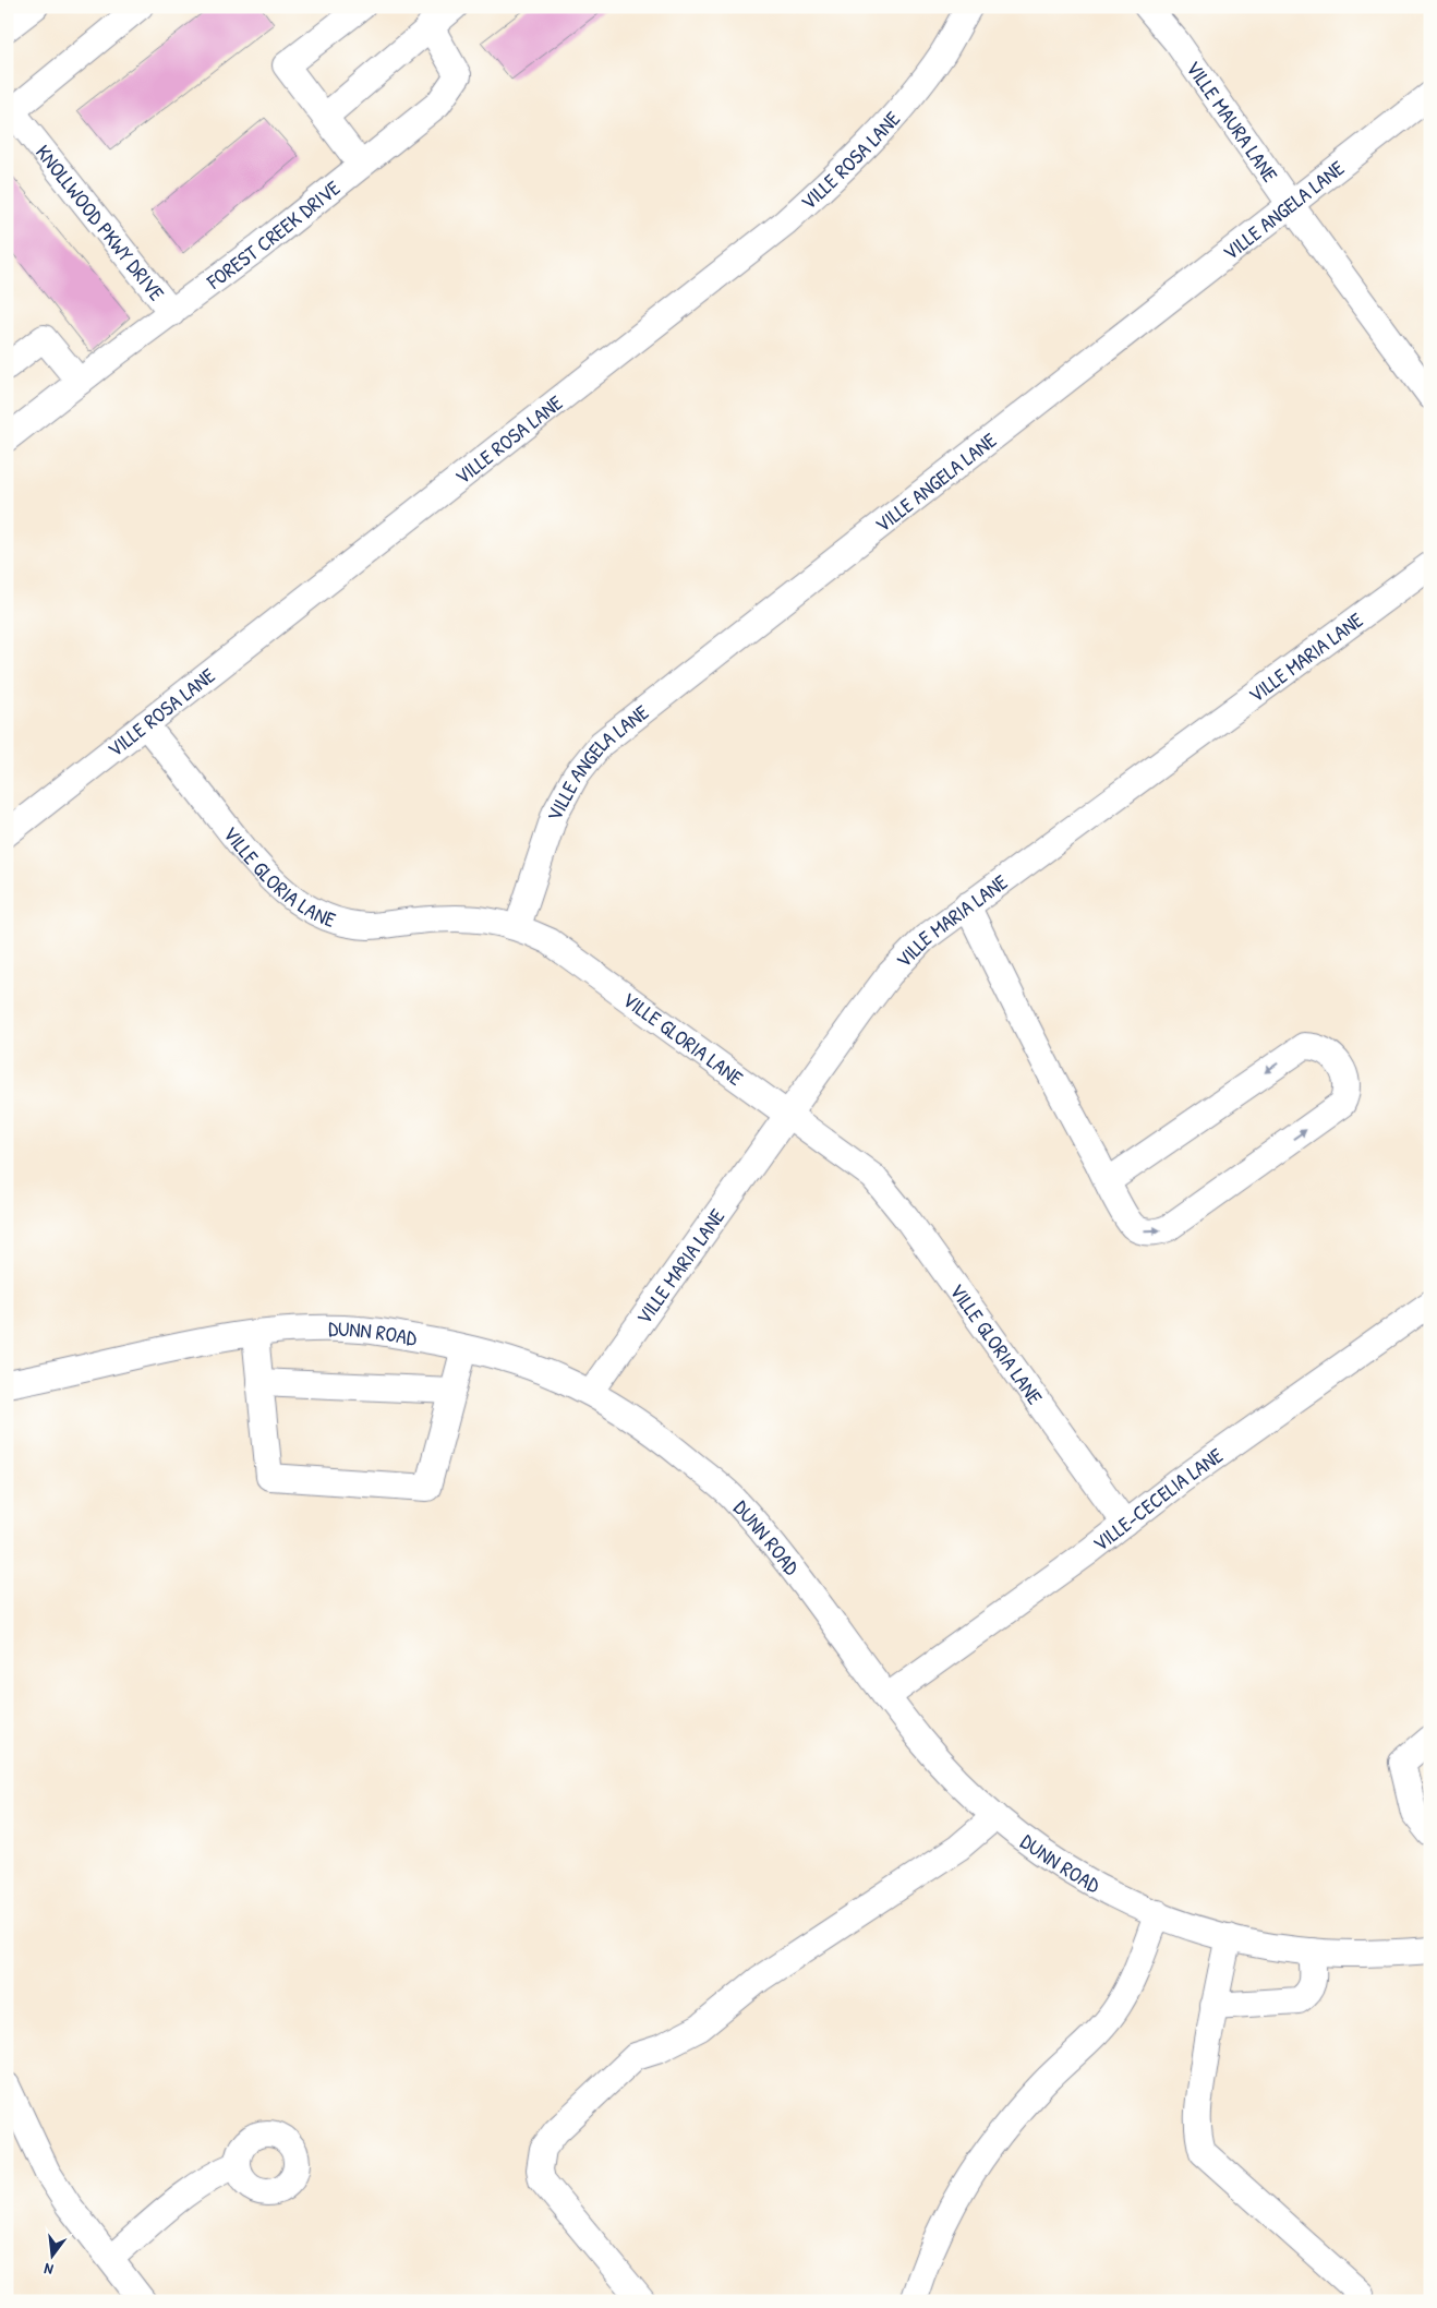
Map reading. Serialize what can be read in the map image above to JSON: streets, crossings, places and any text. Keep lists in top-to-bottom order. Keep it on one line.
{"streets":{"street":["VILLE MAURA LANE","VILLE ROSA LANE","VILLE ANGELA LANE","KNOLLWOOD PKWY DRIVE","FOREST CREEK DRIVE","VILLE MARIA LANE","VILLE GLORIA LANE","DUNN ROAD","VILLE-CECELIA LANE"]},"crossings":[["VILLE MAURA LANE","VILLE ANGELA LANE"],["VILLE ROSA LANE","VILLE GLORIA LANE"],["VILLE ANGELA LANE","VILLE GLORIA LANE"],["KNOLLWOOD PKWY DRIVE","FOREST CREEK DRIVE"],["VILLE MARIA LANE","VILLE GLORIA LANE"],["VILLE MARIA LANE","DUNN ROAD"],["VILLE GLORIA LANE","VILLE-CECELIA LANE"],["DUNN ROAD","VILLE-CECELIA LANE"]],"north":"bottom"}
